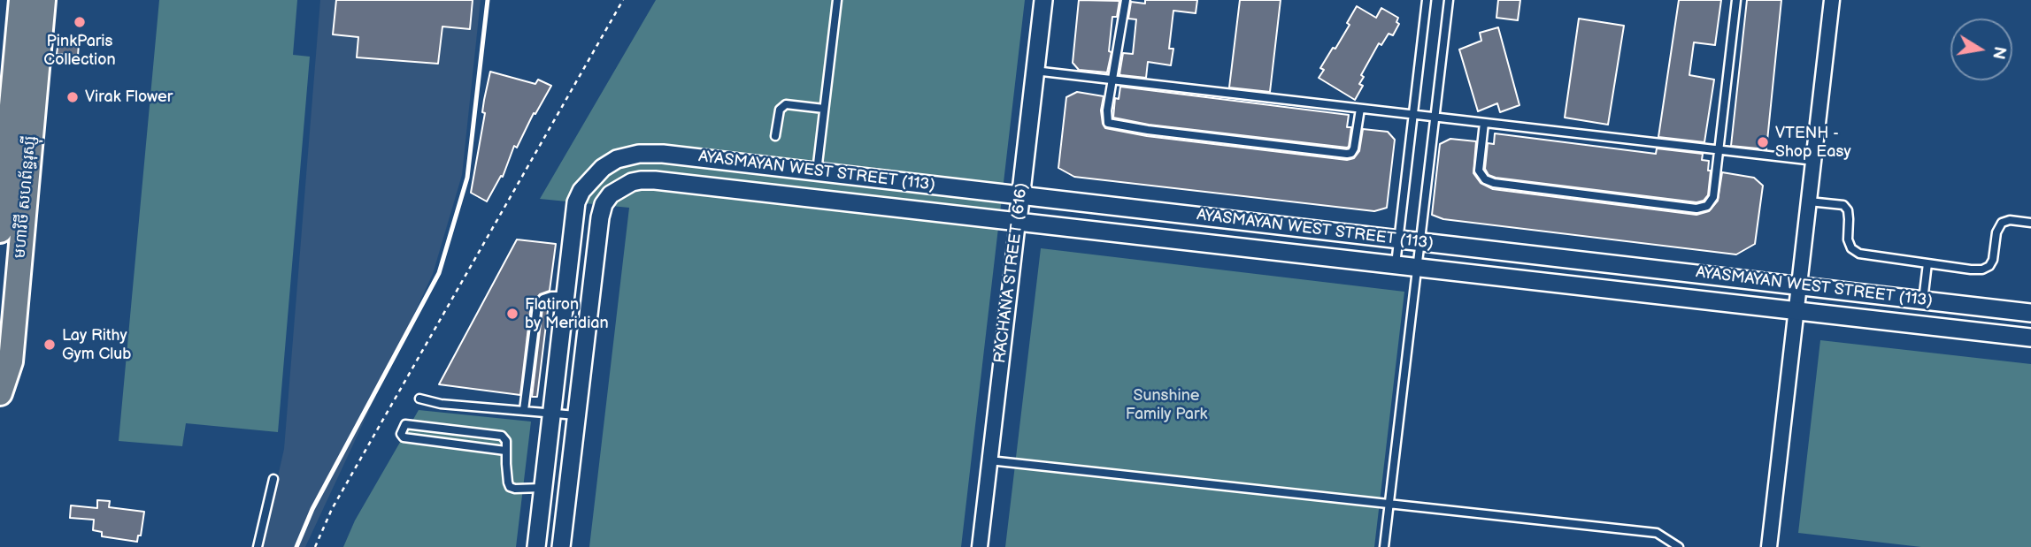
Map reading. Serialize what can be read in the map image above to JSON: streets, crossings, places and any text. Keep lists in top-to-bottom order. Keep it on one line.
{"streets":{"highway":["មហាវិថី សហព័ន្ធរុស្ស៊ី"],"street":["AYASMAYAN WEST STREET (113)","RACHANA STREET (616)"]},"crossings":[["AYASMAYAN WEST STREET (113)","RACHANA STREET (616)"]],"parks":["Sunshine Family Park"],"places":["PinkParis Collection","Virak Flower","VTENH - Shop Easy","Flatiron by Meridian","Lay Rithy Gym Club"],"north":"right"}
